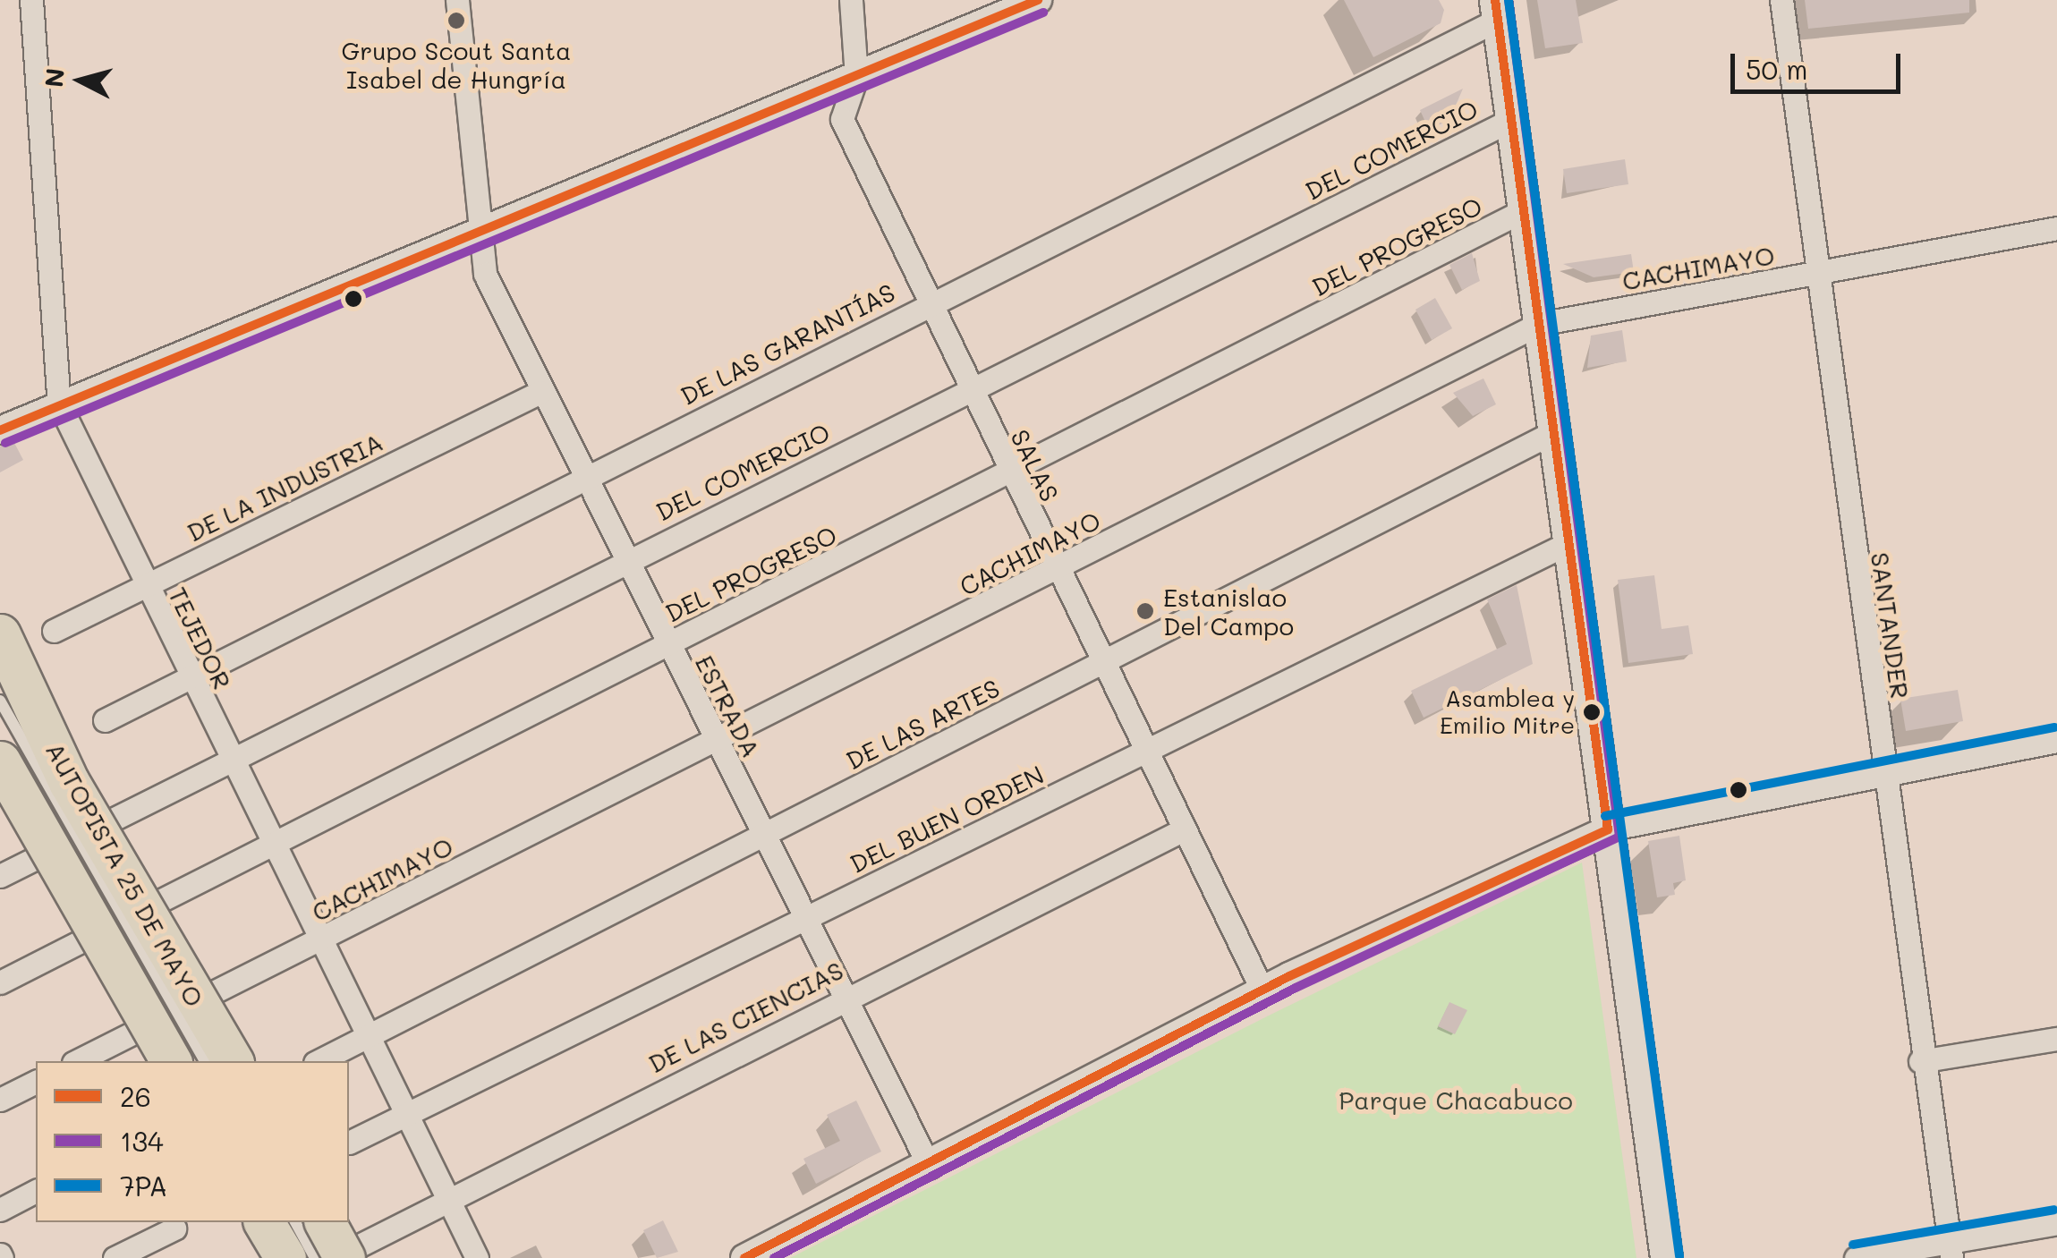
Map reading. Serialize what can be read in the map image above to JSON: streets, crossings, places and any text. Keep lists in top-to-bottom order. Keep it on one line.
{"streets":{"highway":["AUTOPISTA 25 DE MAYO"],"street":["DEL COMERCIO","DEL PROGRESO","CACHIMAYO","DE LAS GARANTÍAS","SALAS","DE LA INDUSTRIA","SANTANDER","TEJEDOR","ESTRADA","DE LAS ARTES","DEL BUEN ORDEN","DE LAS CIENCIAS"]},"crossings":[["DEL COMERCIO","SALAS"],["DEL COMERCIO","TEJEDOR"],["DEL COMERCIO","ESTRADA"],["DEL PROGRESO","SALAS"],["DEL PROGRESO","TEJEDOR"],["DEL PROGRESO","ESTRADA"],["CACHIMAYO","SALAS"],["CACHIMAYO","SANTANDER"],["CACHIMAYO","TEJEDOR"],["CACHIMAYO","ESTRADA"],["DE LAS GARANTÍAS","SALAS"],["DE LAS GARANTÍAS","TEJEDOR"],["DE LAS GARANTÍAS","ESTRADA"],["SALAS","DE LAS ARTES"],["SALAS","DEL BUEN ORDEN"],["SALAS","DE LAS CIENCIAS"],["DE LA INDUSTRIA","TEJEDOR"],["DE LA INDUSTRIA","ESTRADA"],["TEJEDOR","DE LAS ARTES"],["TEJEDOR","DEL BUEN ORDEN"],["TEJEDOR","DE LAS CIENCIAS"],["ESTRADA","DE LAS ARTES"],["ESTRADA","DEL BUEN ORDEN"],["ESTRADA","DE LAS CIENCIAS"]],"parks":["Parque Chacabuco"],"places":["Grupo Scout Santa Isabel de Hungría","Estanislao Del Campo","Asamblea y Emilio Mitre"],"lines":["transit line 26","transit line 134","transit line 7PA"],"legend":["26","134","7PA"],"scale_bar":"50 m","north":"left"}
